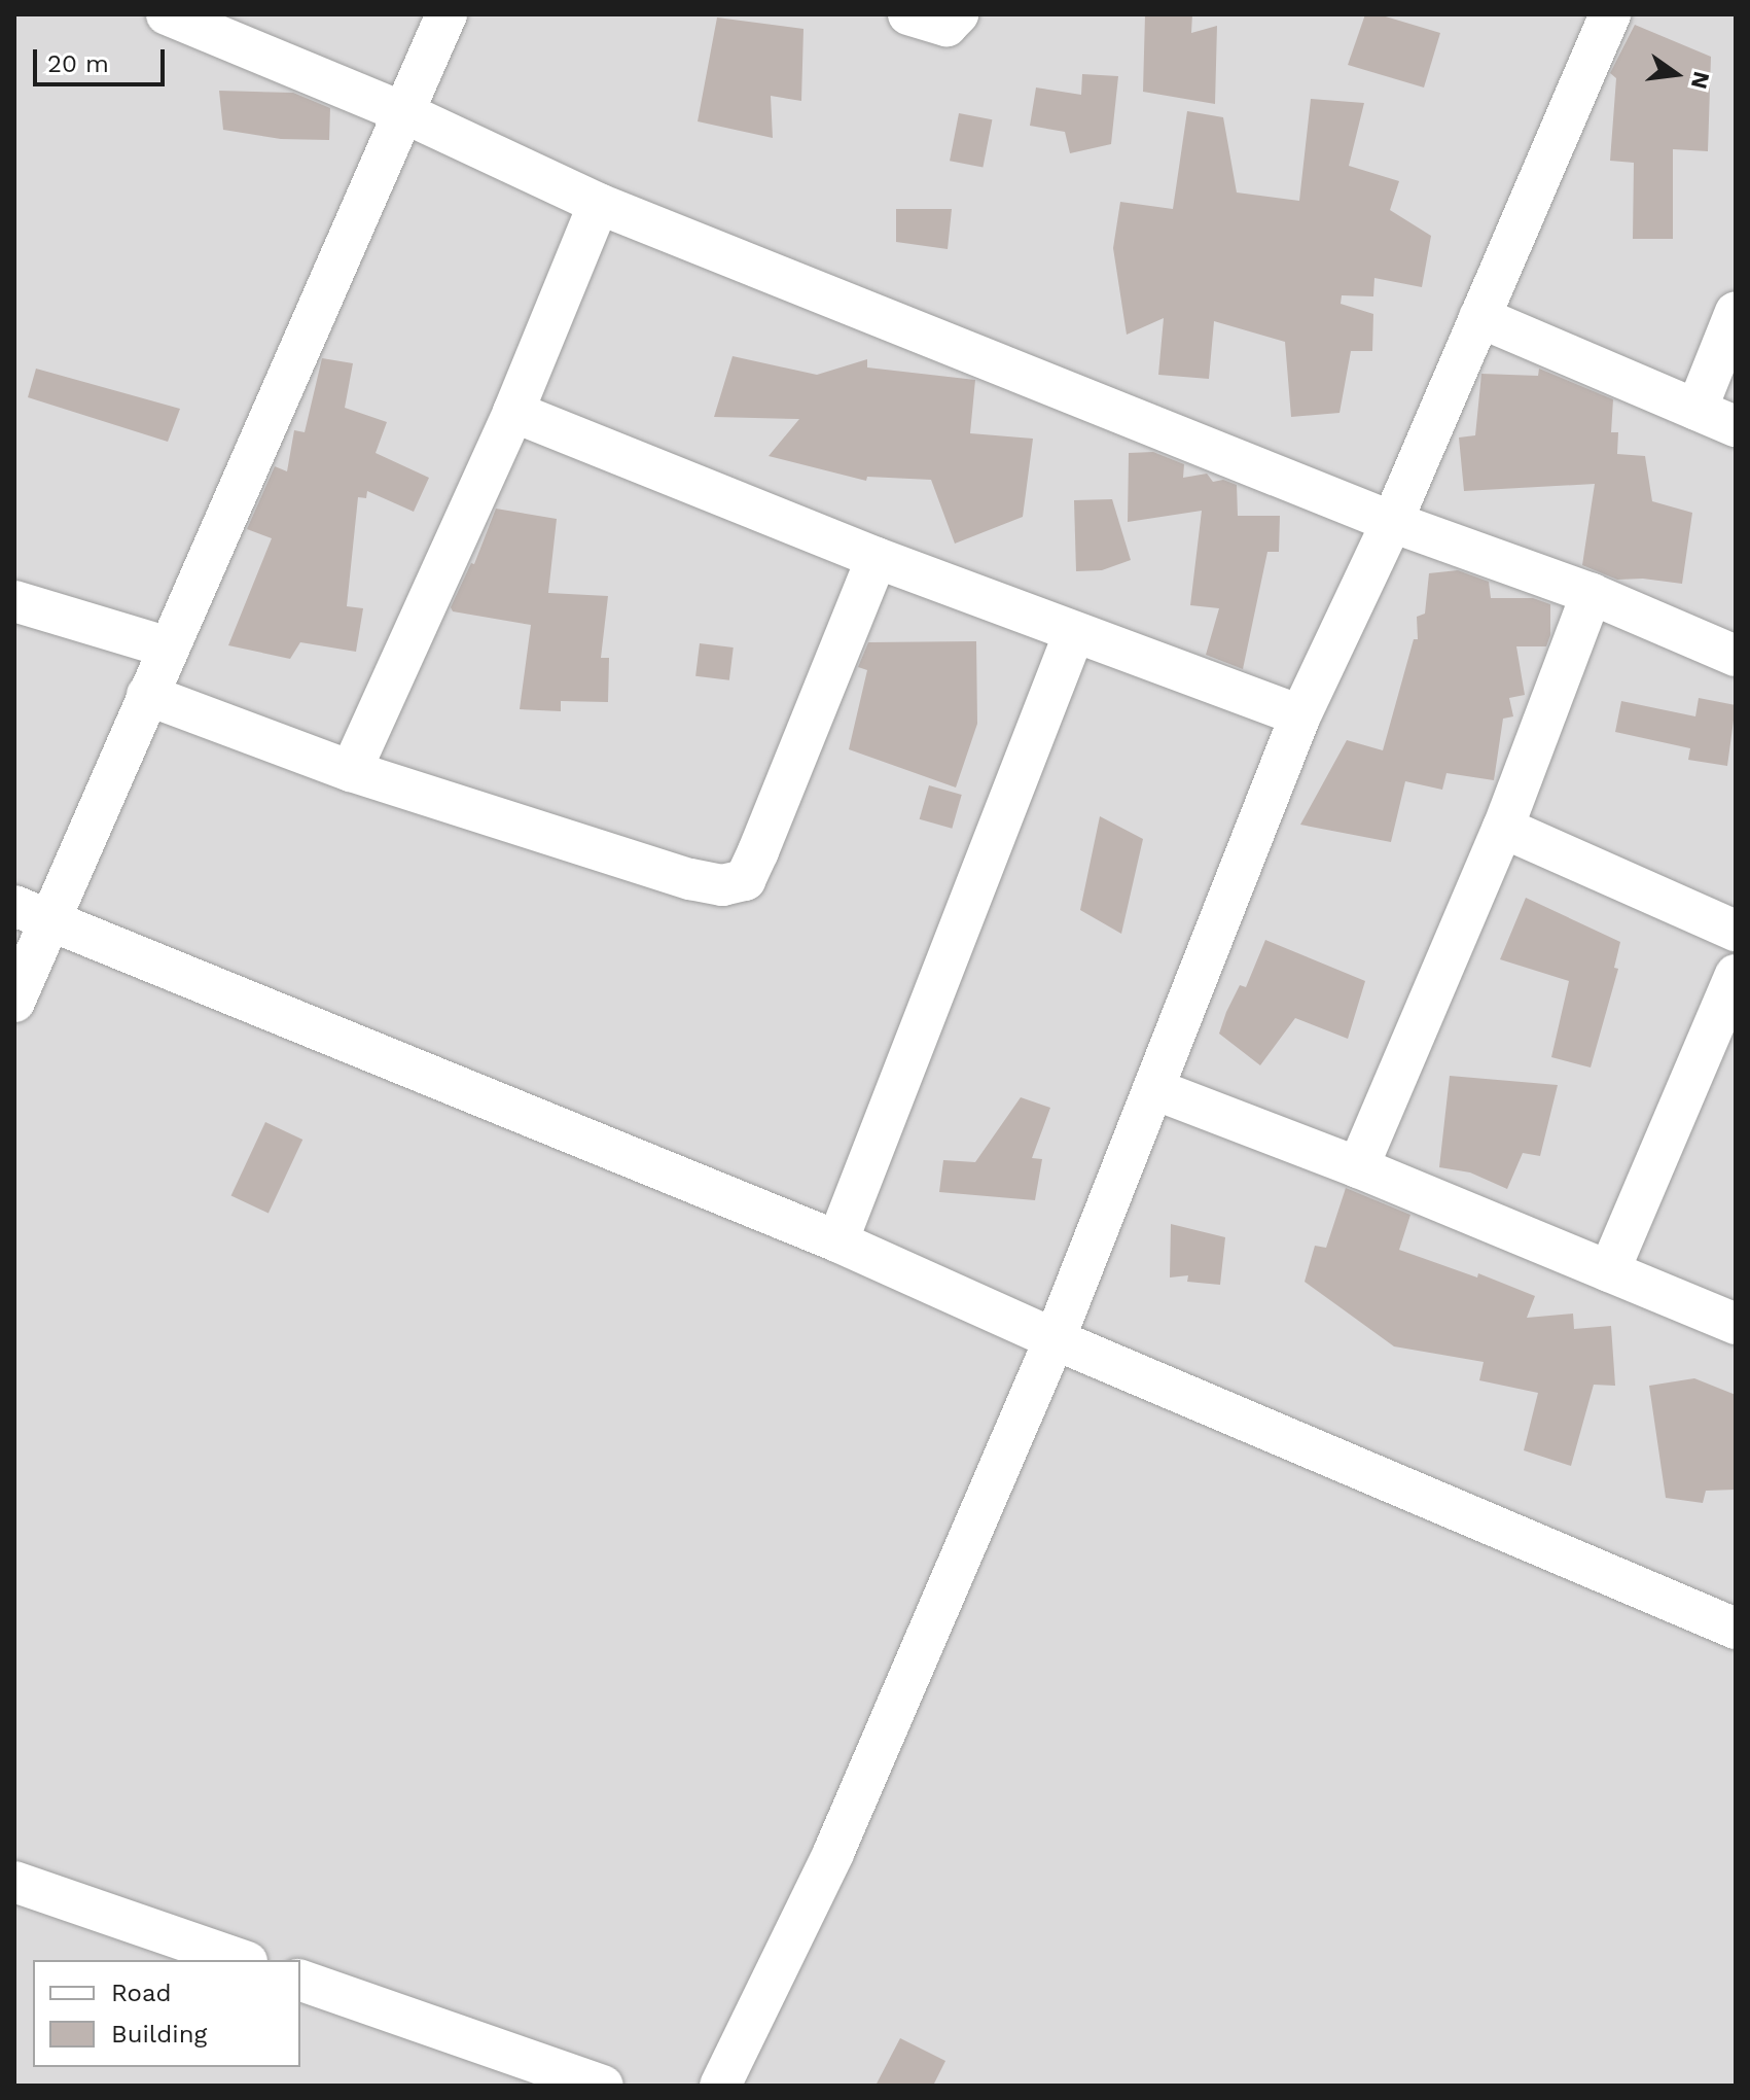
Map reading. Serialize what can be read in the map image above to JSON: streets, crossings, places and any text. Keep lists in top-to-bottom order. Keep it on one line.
{"legend":["Road","Building"],"scale_bar":"20 m","north":"right"}
